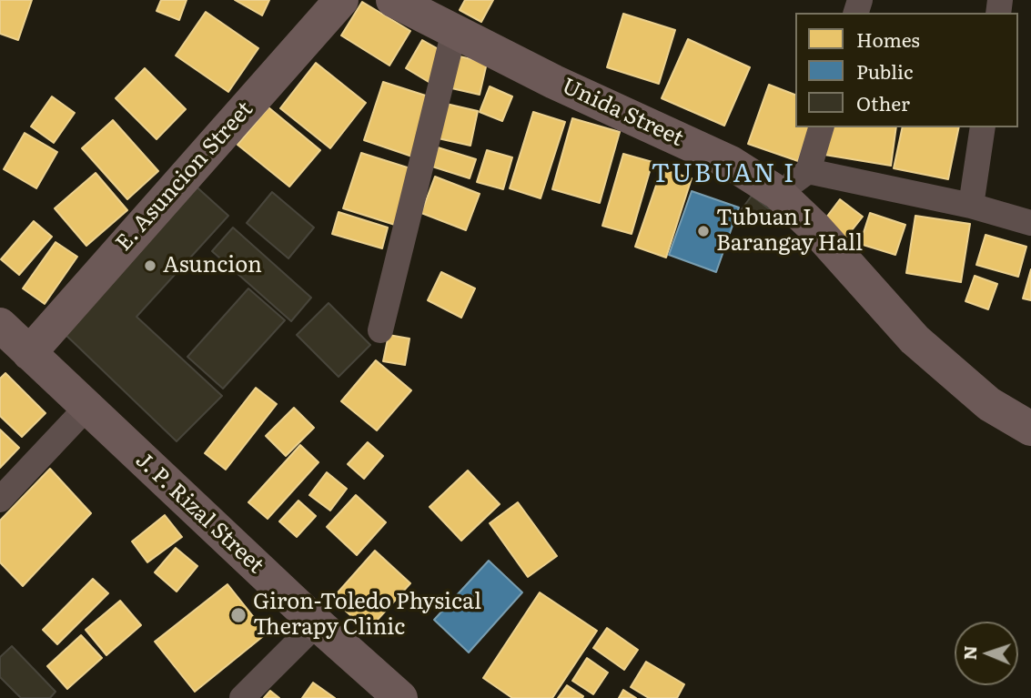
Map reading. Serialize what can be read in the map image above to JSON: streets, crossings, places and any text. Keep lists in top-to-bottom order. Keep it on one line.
{"streets":{"main road":["Unida Street","E. Asuncion Street","J. P. Rizal Street"]},"crossings":[["E. Asuncion Street","J. P. Rizal Street"]],"districts":["TUBUAN I"],"places":["Tubuan I Barangay Hall","Asuncion","Giron-Toledo Physical Therapy Clinic"],"legend":["Homes","Public","Other"],"north":"left"}
